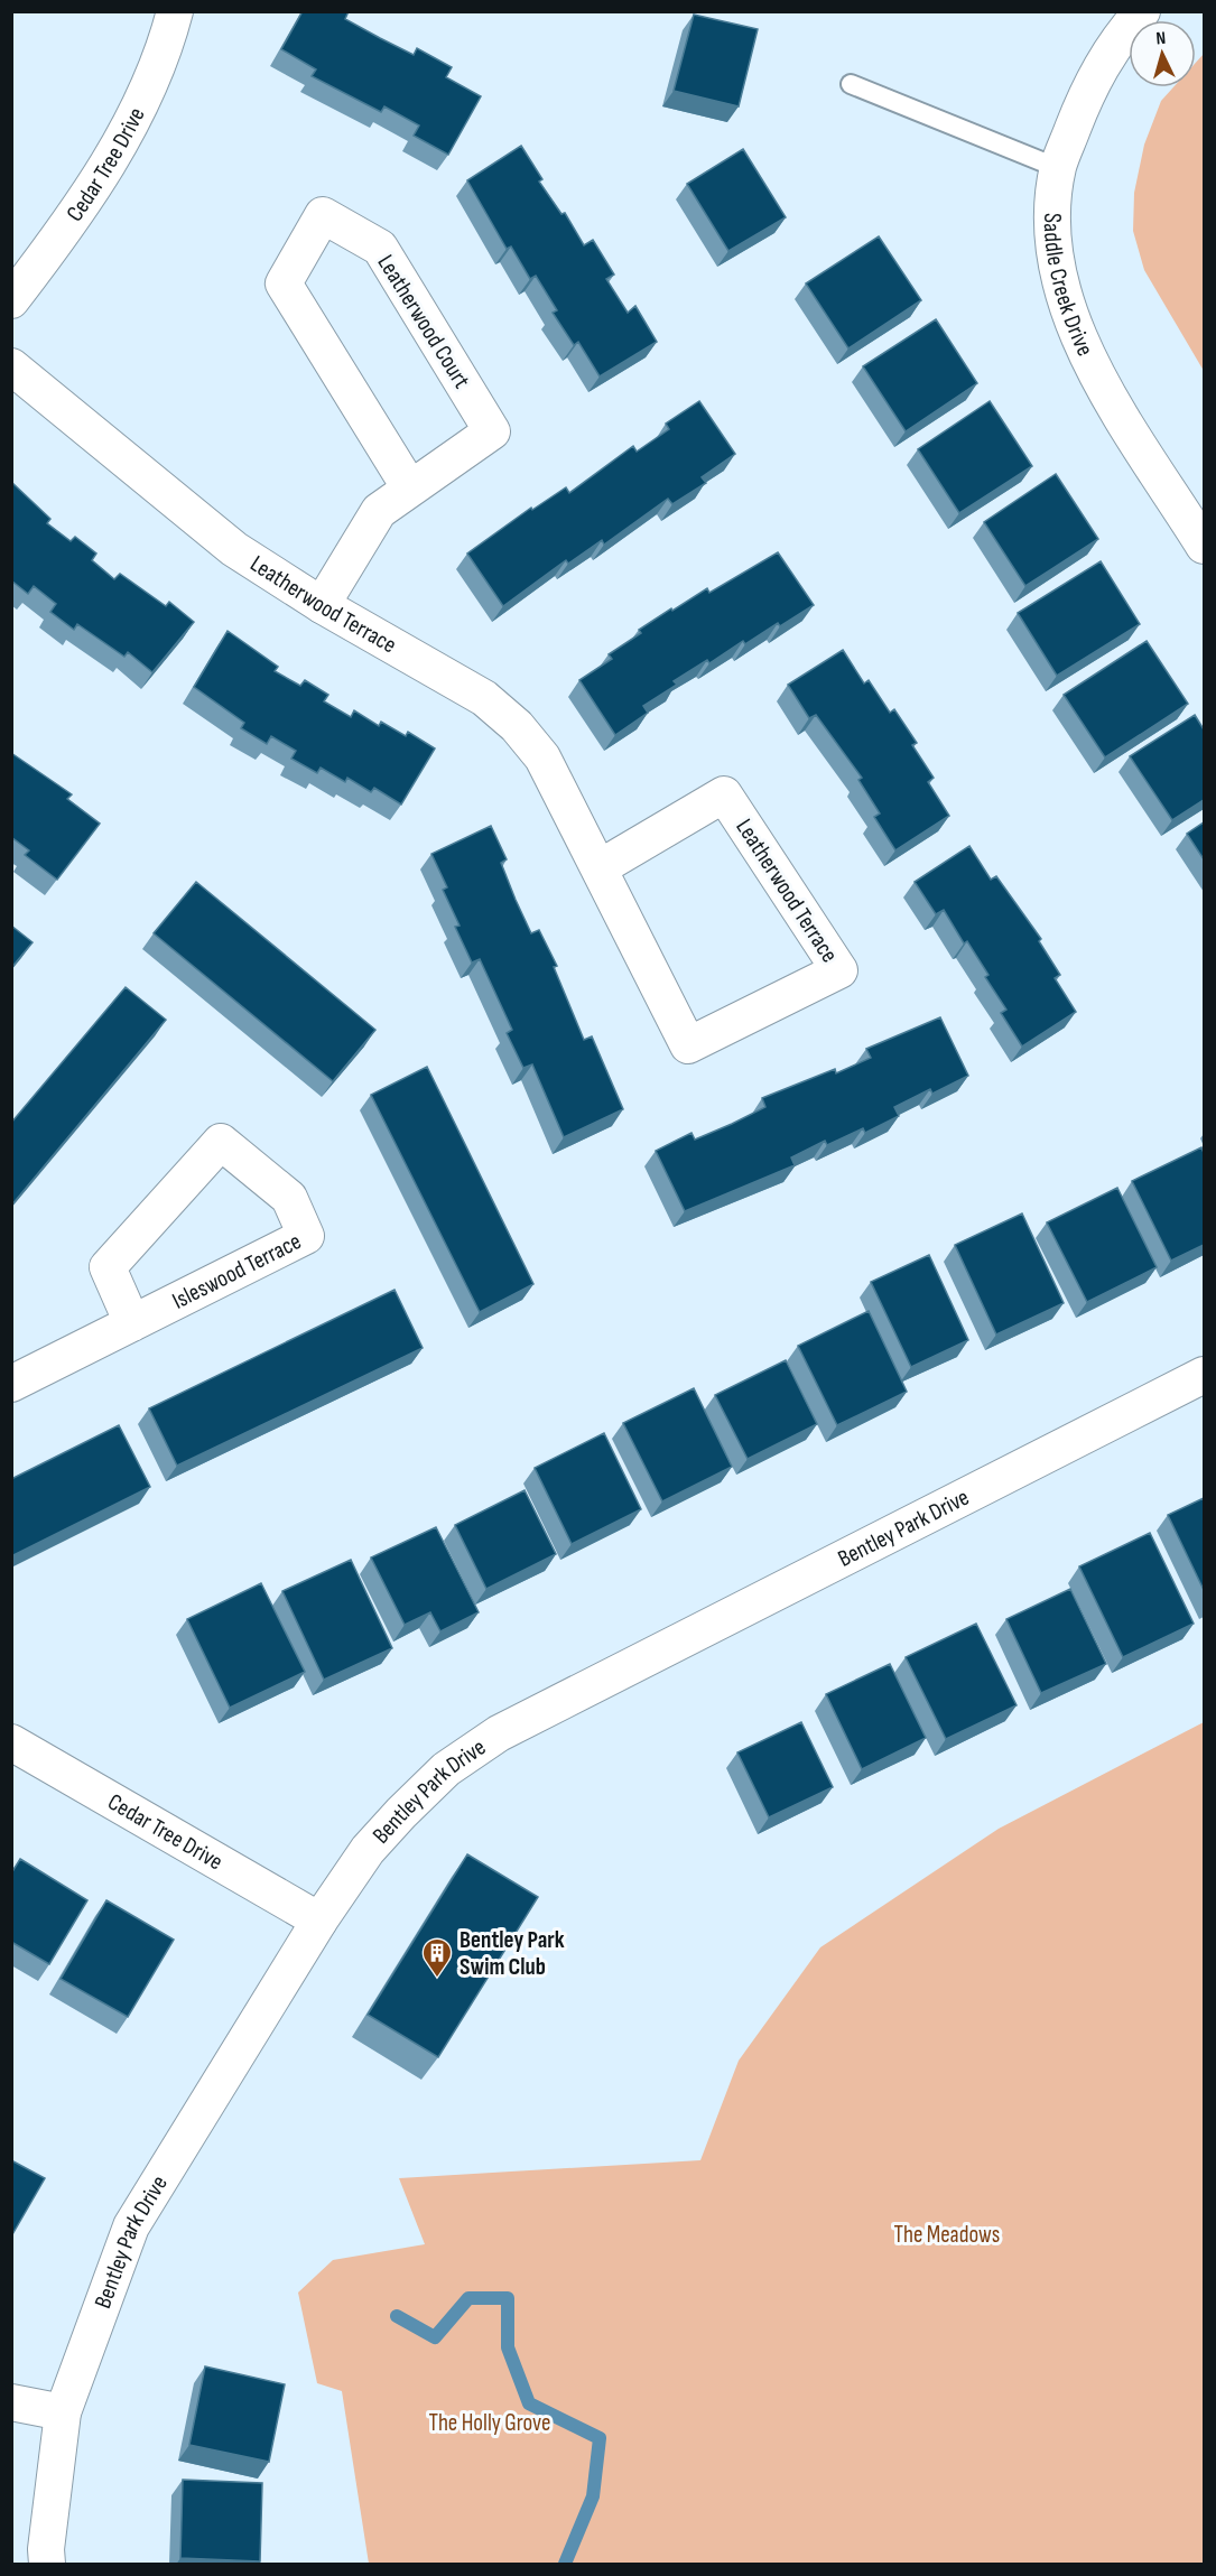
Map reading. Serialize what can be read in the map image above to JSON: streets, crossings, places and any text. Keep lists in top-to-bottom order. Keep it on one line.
{"streets":{"street":["Cedar Tree Drive","Saddle Creek Drive","Leatherwood Court","Leatherwood Terrace","Isleswood Terrace","Bentley Park Drive"]},"crossings":[["Cedar Tree Drive","Bentley Park Drive"],["Leatherwood Court","Leatherwood Terrace"]],"parks":["The Meadows","The Holly Grove"],"places":{"building":["Bentley Park Swim Club"]},"north":"top"}
